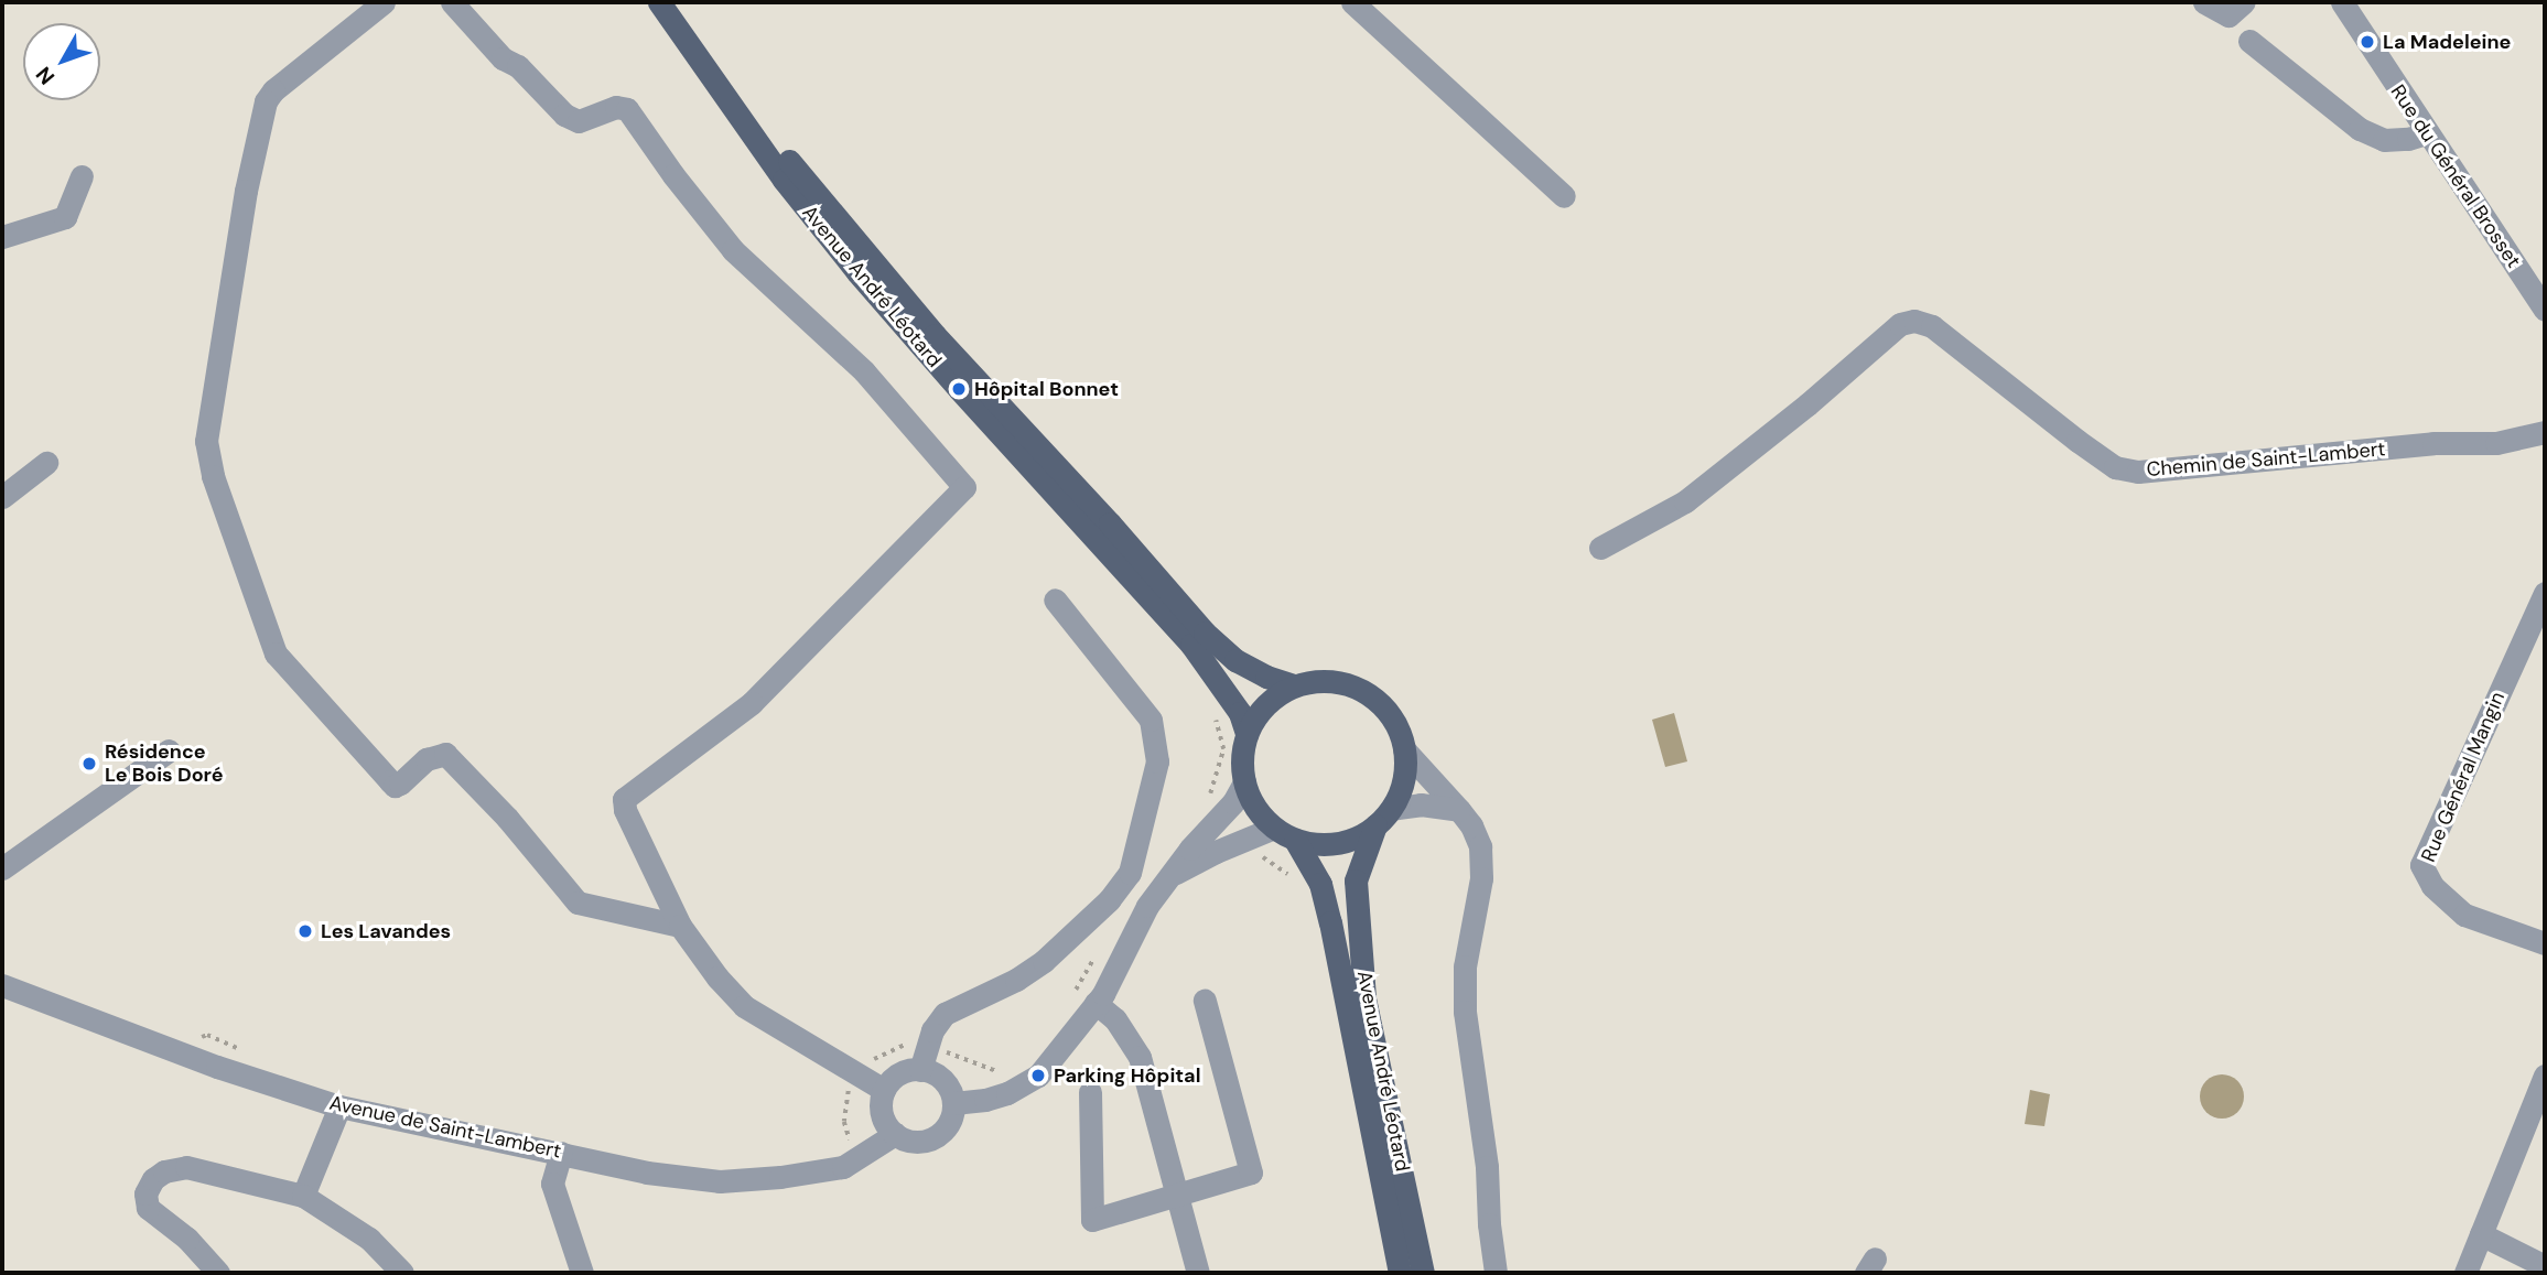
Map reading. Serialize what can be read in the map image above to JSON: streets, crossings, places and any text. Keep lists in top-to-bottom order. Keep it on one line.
{"streets":{"main road":["Avenue André Léotard"],"street":["Rue du Général Brosset","Chemin de Saint-Lambert","Rue Général Mangin","Avenue de Saint-Lambert"]},"places":["La Madeleine","Hôpital Bonnet","Résidence Le Bois Doré","Les Lavandes","Parking Hôpital"],"north":"bottom left"}
